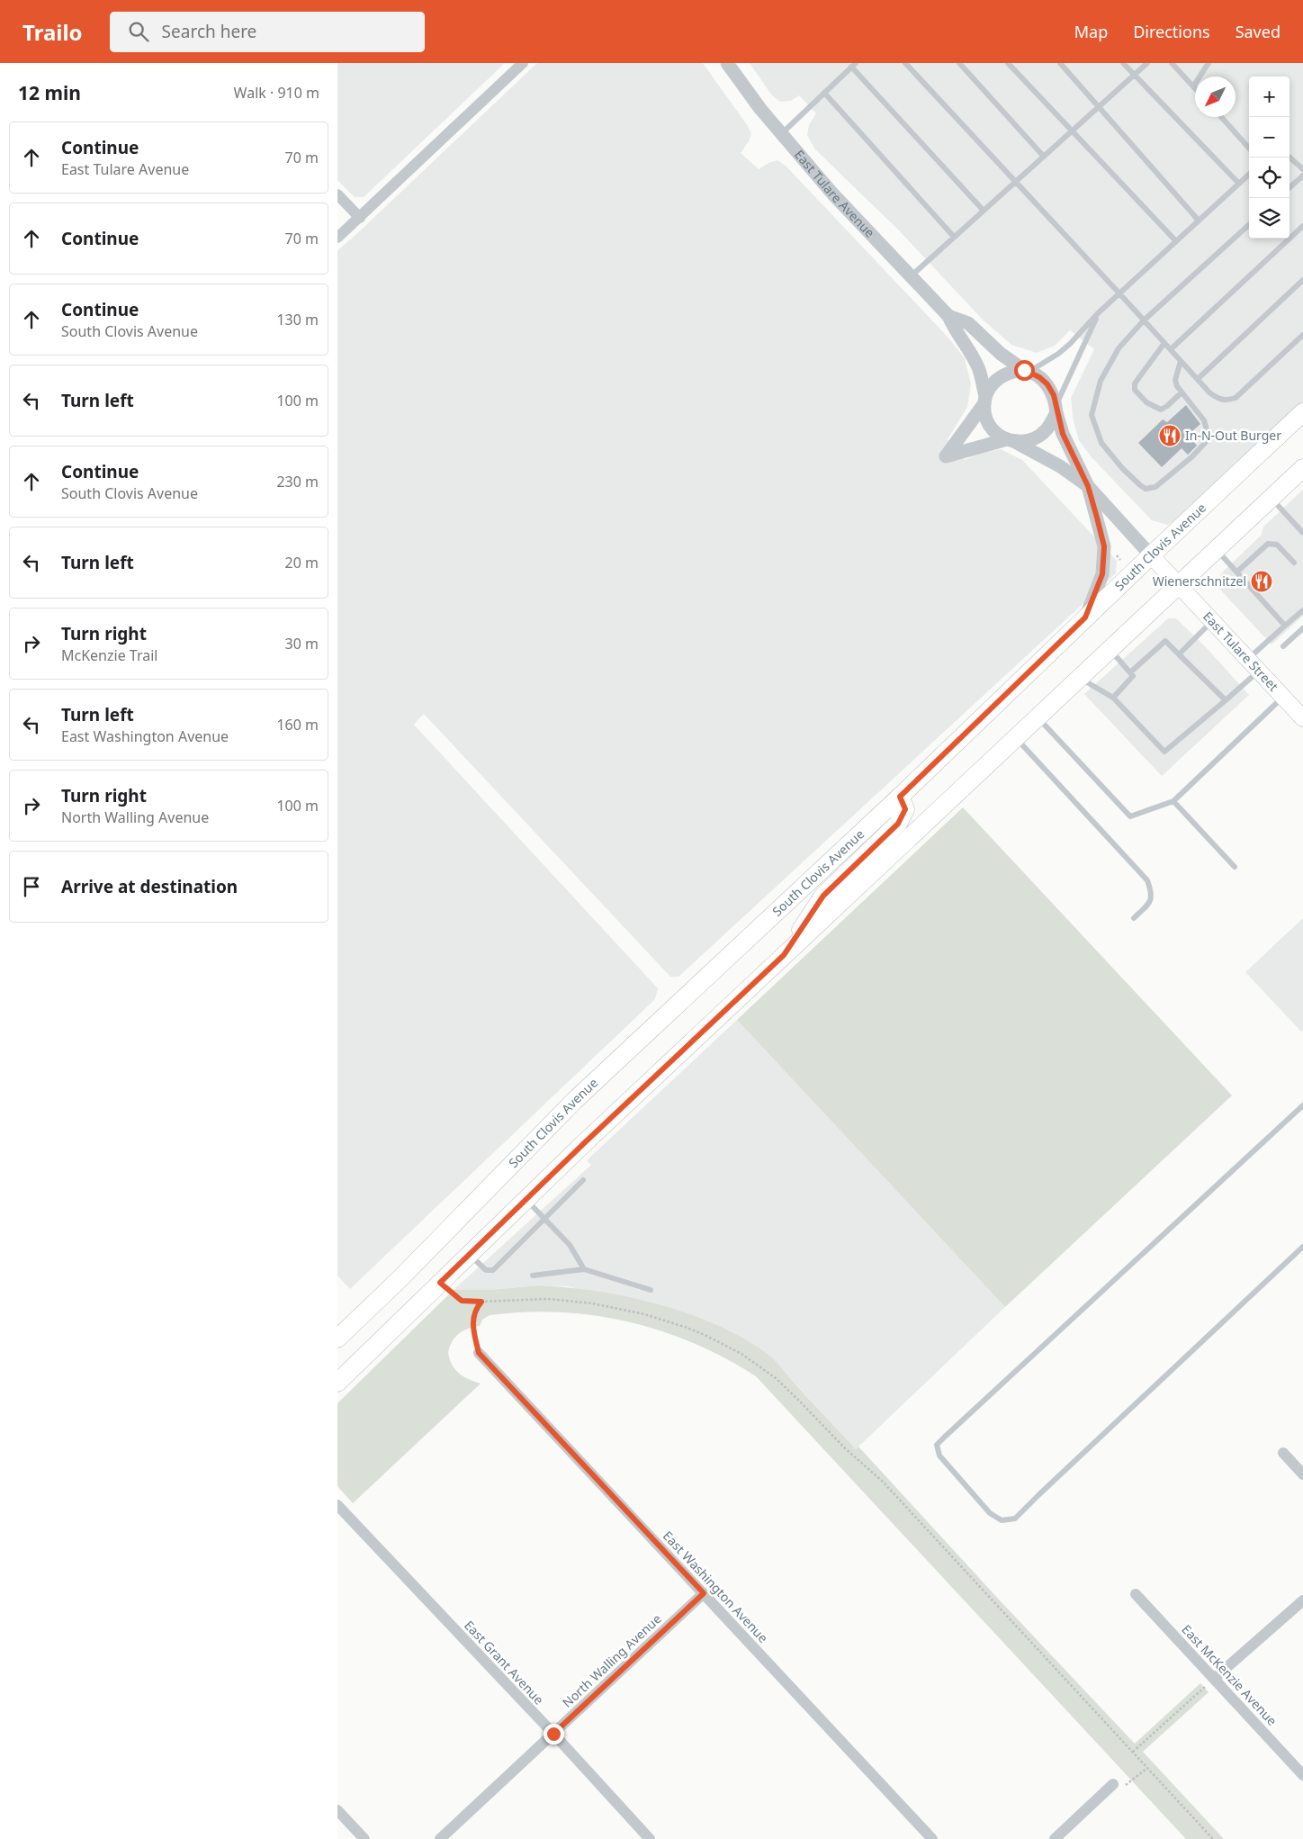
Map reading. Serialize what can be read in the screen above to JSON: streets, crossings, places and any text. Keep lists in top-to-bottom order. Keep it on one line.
{"streets":{"main road":["East Tulare Avenue","South Clovis Avenue","East Tulare Street"],"street":["East Washington Avenue","North Walling Avenue","East Grant Avenue","East McKenzie Avenue"]},"crossings":[["East Tulare Avenue","South Clovis Avenue"],["East Tulare Avenue","East Tulare Street"],["East Washington Avenue","North Walling Avenue"],["North Walling Avenue","East Grant Avenue"]],"places":{"restaurant":["In-N-Out Burger","Wienerschnitzel"]},"north":"bottom left","page":{"header":"Trailo","search":"Search here","nav":["Map","Directions","Saved"],"heading":["12 min","Walk · 910 m"],"map_buttons":["+","−"],"list":[["Continue","East Tulare Avenue","70 m"],["Continue","70 m"],["Continue","South Clovis Avenue","130 m"],["Turn left","100 m"],["Continue","South Clovis Avenue","230 m"],["Turn left","20 m"],["Turn right","McKenzie Trail","30 m"],["Turn left","East Washington Avenue","160 m"],["Turn right","North Walling Avenue","100 m"],"Arrive at destination"]}}
